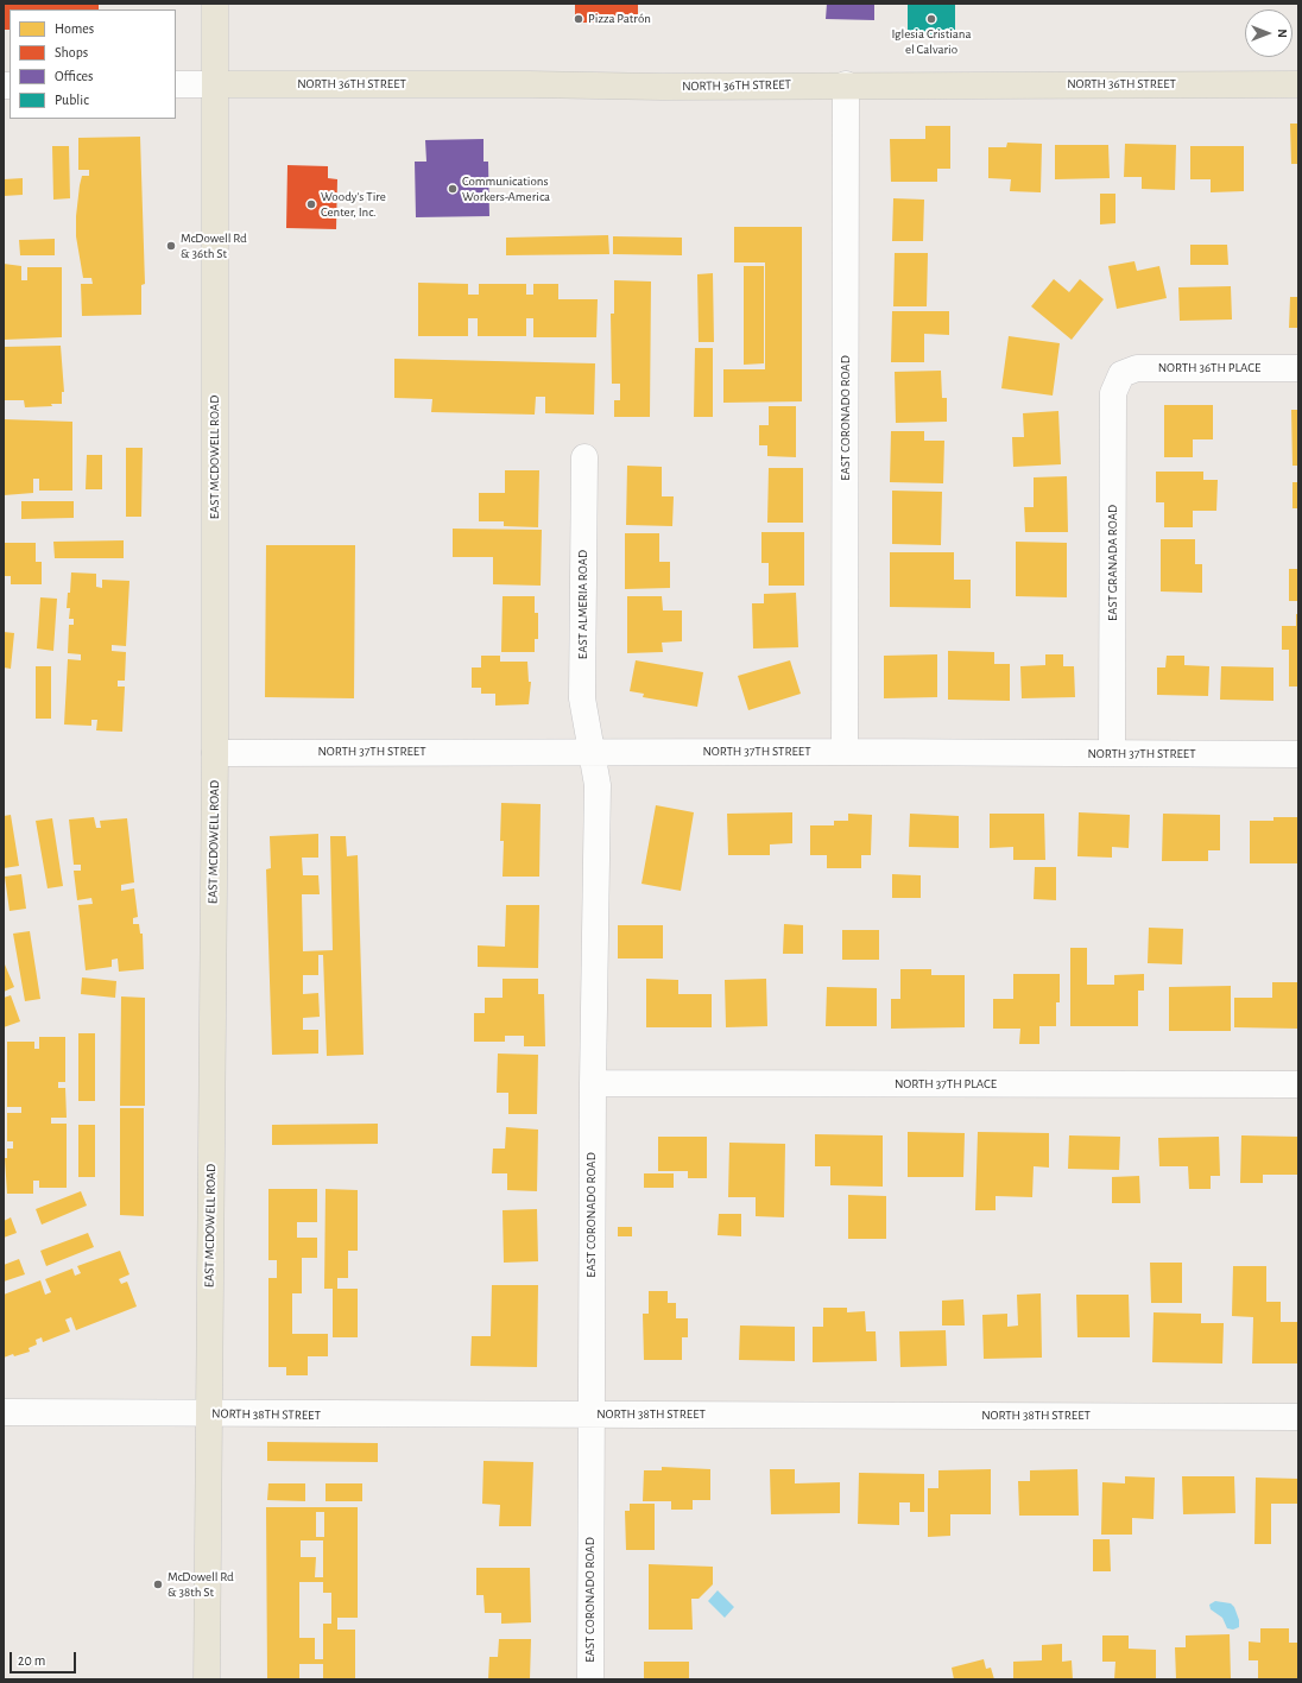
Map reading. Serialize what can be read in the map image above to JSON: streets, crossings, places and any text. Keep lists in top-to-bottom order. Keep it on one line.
{"streets":{"main road":["NORTH 36TH STREET","EAST MCDOWELL ROAD"],"street":["NORTH 36TH PLACE","EAST CORONADO ROAD","EAST GRANADA ROAD","EAST ALMERIA ROAD","NORTH 37TH STREET","NORTH 37TH PLACE","NORTH 38TH STREET"]},"crossings":[["NORTH 36TH STREET","EAST CORONADO ROAD"],["NORTH 36TH STREET","EAST MCDOWELL ROAD"],["NORTH 36TH PLACE","EAST GRANADA ROAD"],["EAST CORONADO ROAD","EAST ALMERIA ROAD"],["EAST CORONADO ROAD","NORTH 37TH STREET"],["EAST CORONADO ROAD","NORTH 37TH PLACE"],["EAST CORONADO ROAD","NORTH 38TH STREET"],["EAST MCDOWELL ROAD","NORTH 37TH STREET"],["EAST MCDOWELL ROAD","NORTH 38TH STREET"],["EAST GRANADA ROAD","NORTH 37TH STREET"],["EAST ALMERIA ROAD","NORTH 37TH STREET"]],"places":["Pizza Patrón","Iglesia Cristiana el Calvario","Communications Workers-America","Woody's Tire Center, Inc.","McDowell Rd & 36th St","McDowell Rd & 38th St"],"legend":["Homes","Shops","Offices","Public"],"scale_bar":"20 m","north":"right"}
